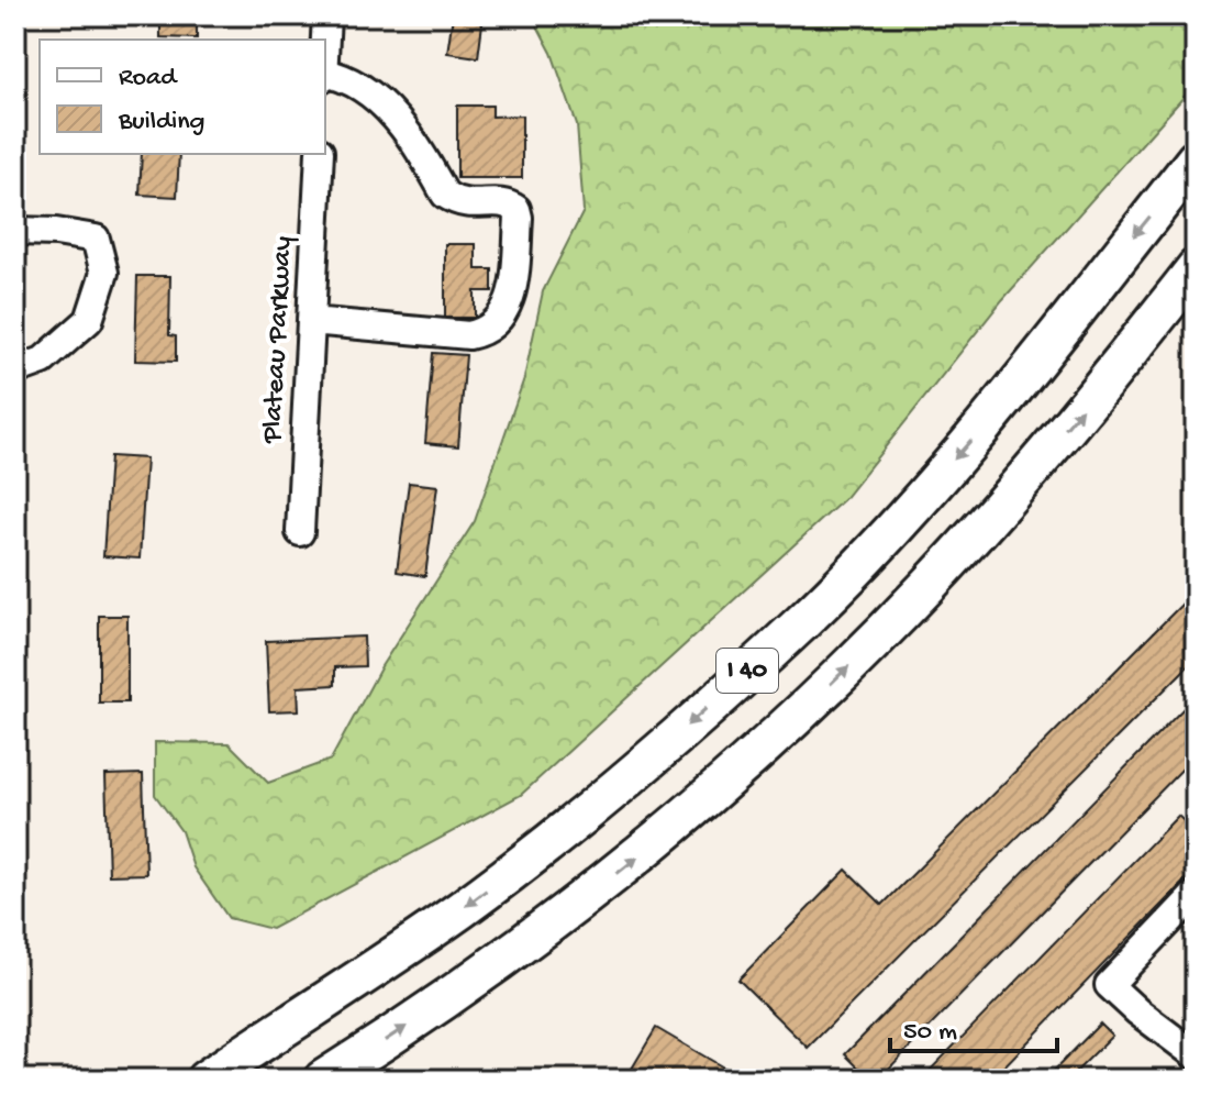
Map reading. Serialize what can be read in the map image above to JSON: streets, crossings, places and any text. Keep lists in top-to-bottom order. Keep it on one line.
{"streets":{"highway":["I 40"],"street":["Plateau Parkway"]},"legend":["Road","Building"],"scale_bar":"50 m"}
